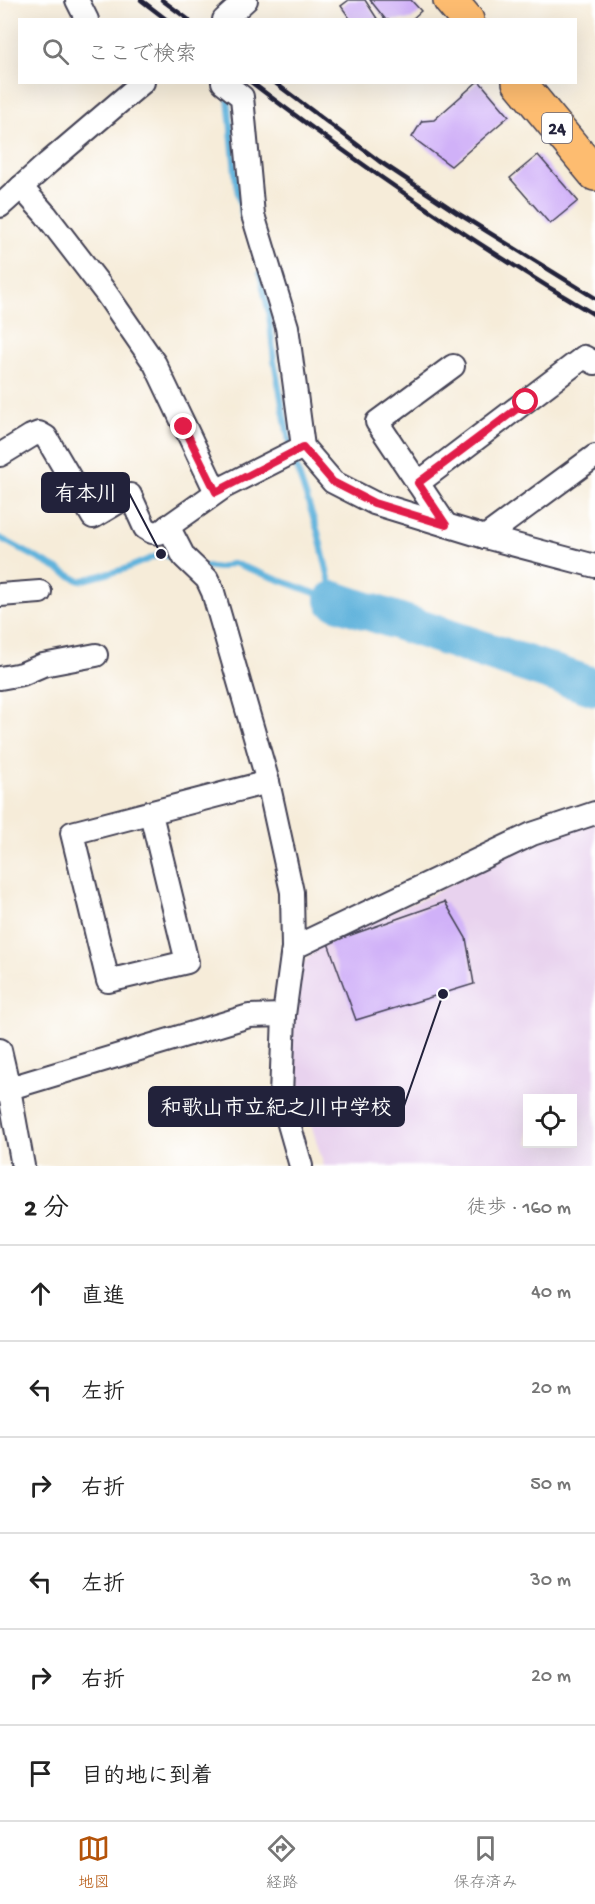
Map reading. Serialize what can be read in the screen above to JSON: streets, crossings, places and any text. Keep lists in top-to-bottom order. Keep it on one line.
{"streets":{"highway":["24"]},"places":["有本川","和歌山市立紀之川中学校"],"page":{"search":"ここで検索","heading":["2 分","徒歩 · 160 m"],"list":[["直進","40 m"],["左折","20 m"],["右折","50 m"],["左折","30 m"],["右折","20 m"],"目的地に到着"],"nav":["地図","経路","保存済み"]}}
